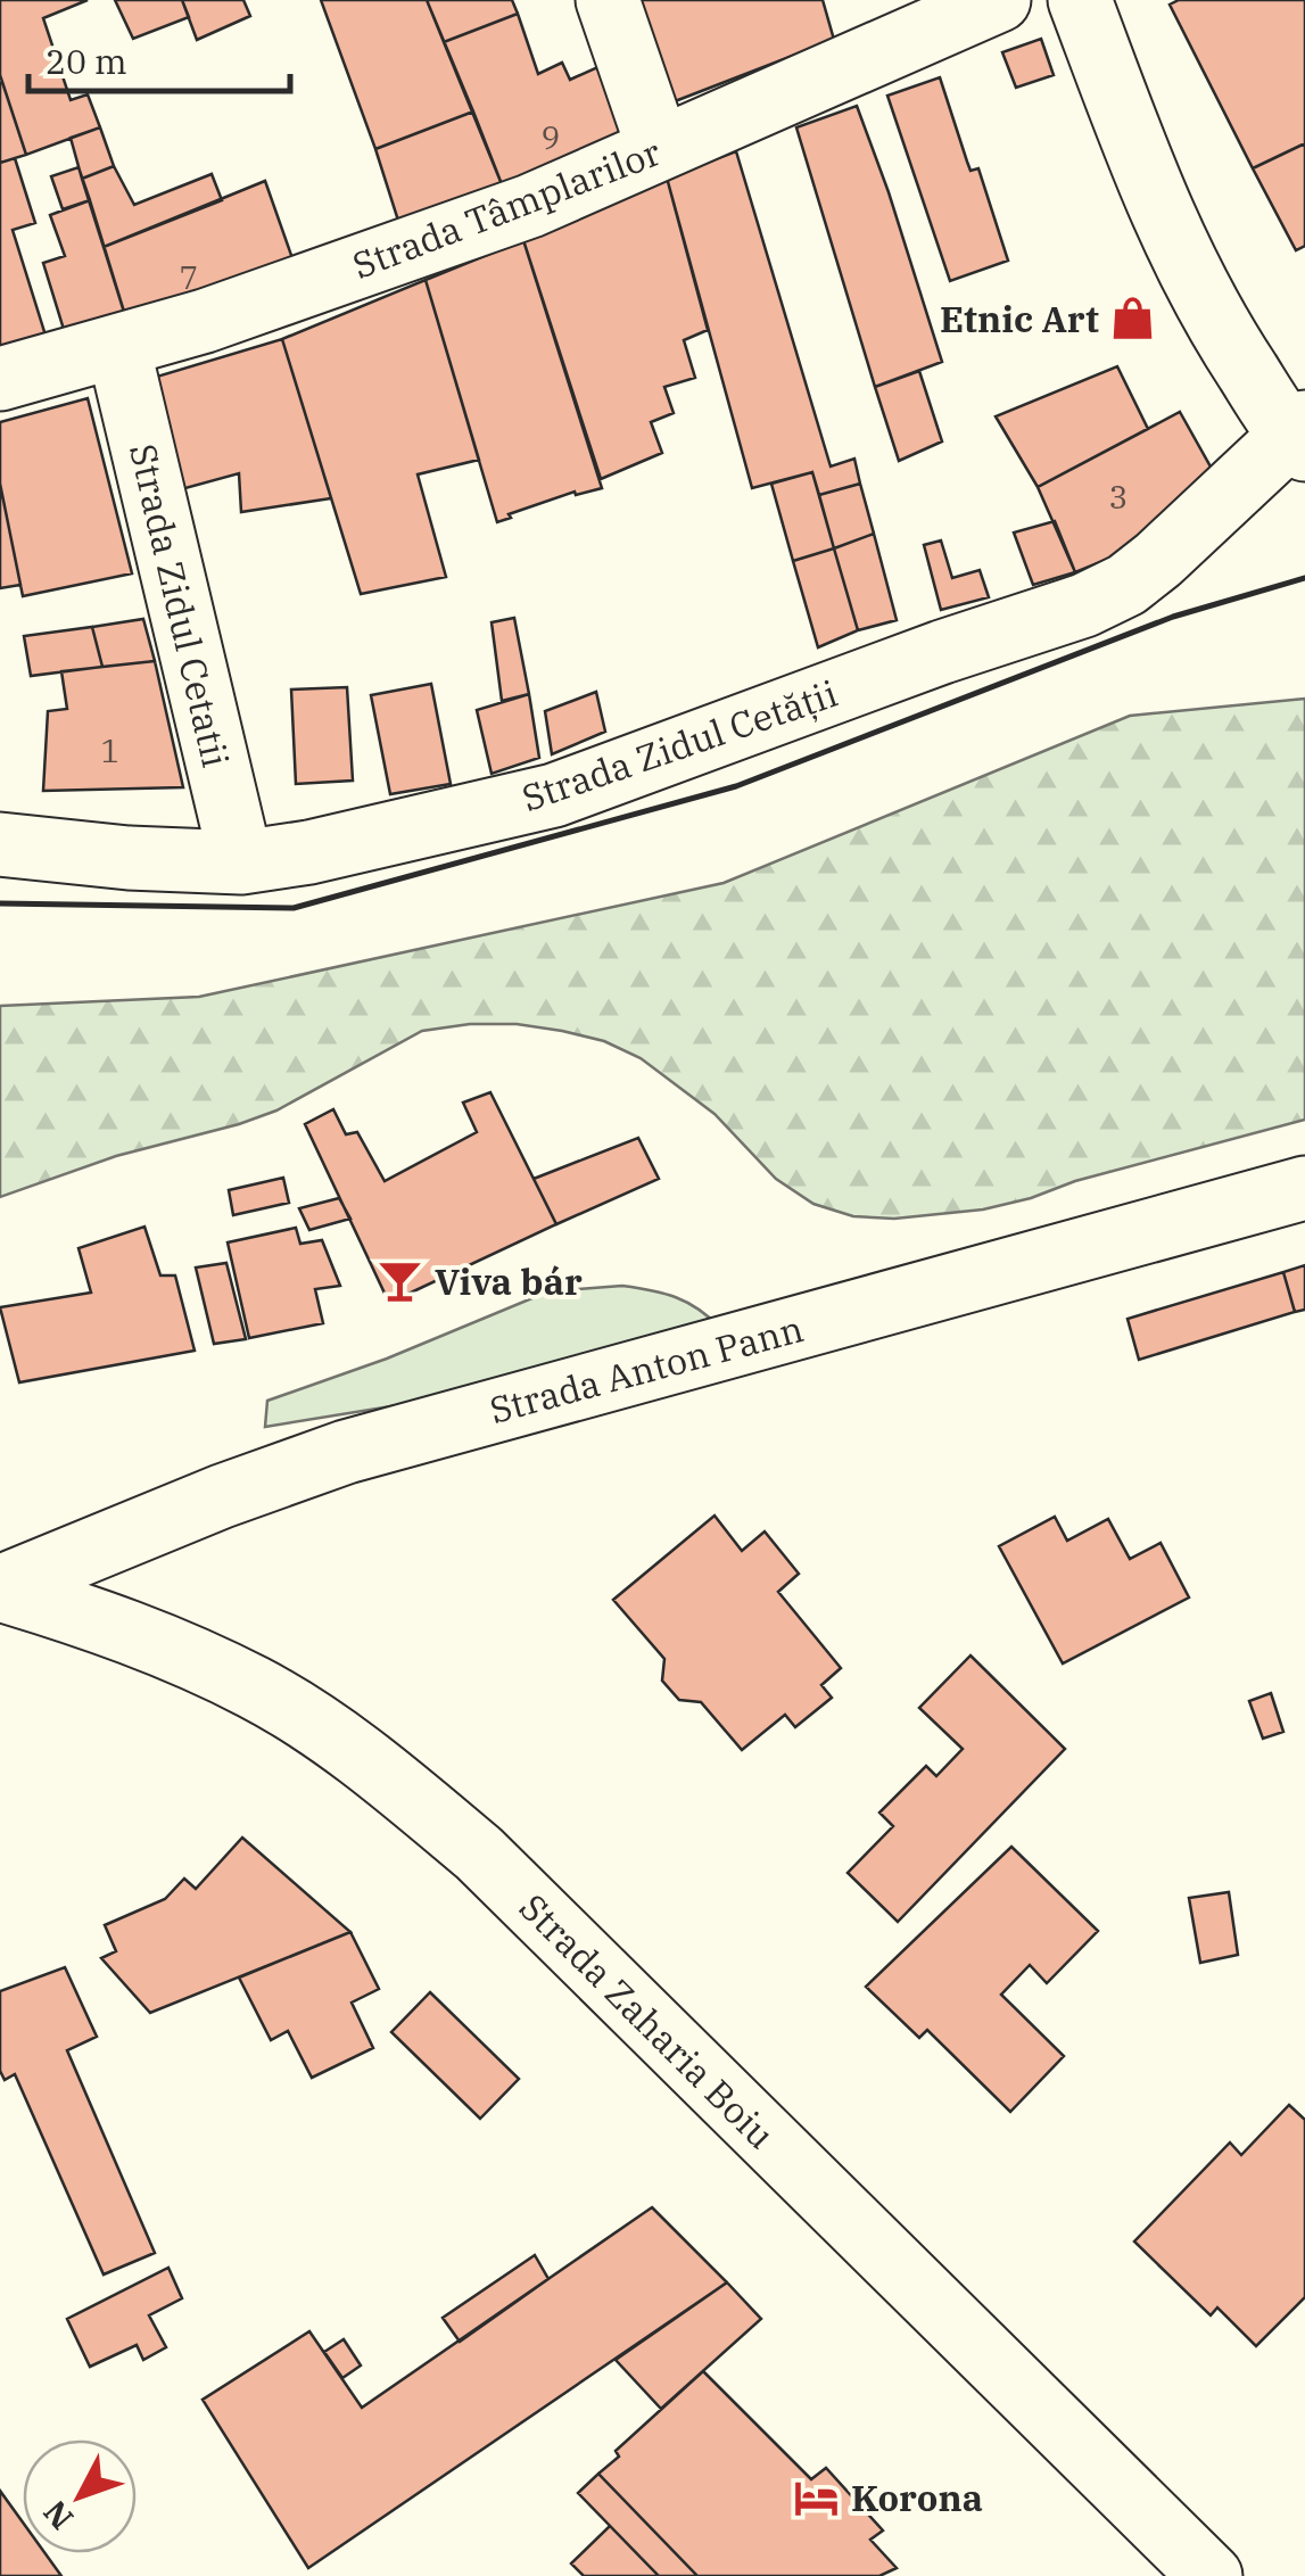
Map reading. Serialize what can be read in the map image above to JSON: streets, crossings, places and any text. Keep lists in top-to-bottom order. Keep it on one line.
{"streets":{"main road":["Strada Tâmplarilor","Strada Zidul Cetatii","Strada Zidul Cetății","Strada Anton Pann","Strada Zaharia Boiu"]},"crossings":[["Strada Tâmplarilor","Strada Zidul Cetatii"],["Strada Zidul Cetatii","Strada Zidul Cetății"],["Strada Anton Pann","Strada Zaharia Boiu"]],"places":{"shop":["Etnic Art"],"bar":["Viva bár"],"hotel":["Korona"]},"house_numbers":["9","7","3","1"],"scale_bar":"20 m","north":"bottom left"}
